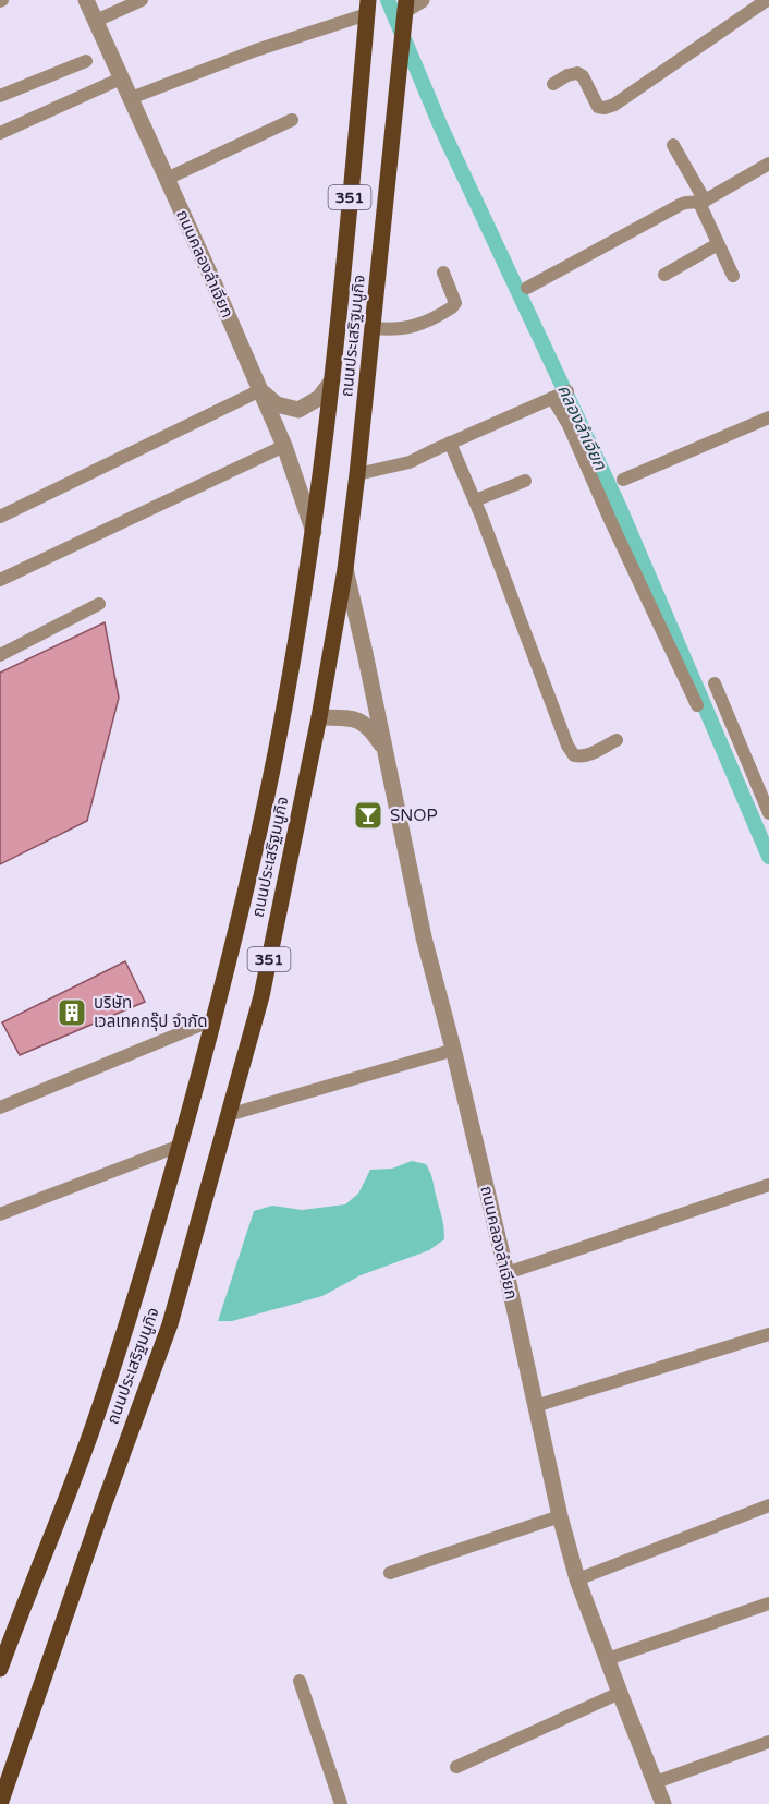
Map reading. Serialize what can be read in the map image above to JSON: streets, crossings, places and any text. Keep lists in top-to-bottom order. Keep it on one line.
{"streets":{"main road":["351","ถนนประเสริฐมนูกิจ"],"street":["ถนนคลองลำเจียก"]},"crossings":[["ถนนคลองลำเจียก","ถนนประเสริฐมนูกิจ"]],"water":["คลองลำเจียก"],"places":{"bar":["SNOP"],"building":["บริษัท เวลเทคกรุ๊ป จำกัด"]}}
